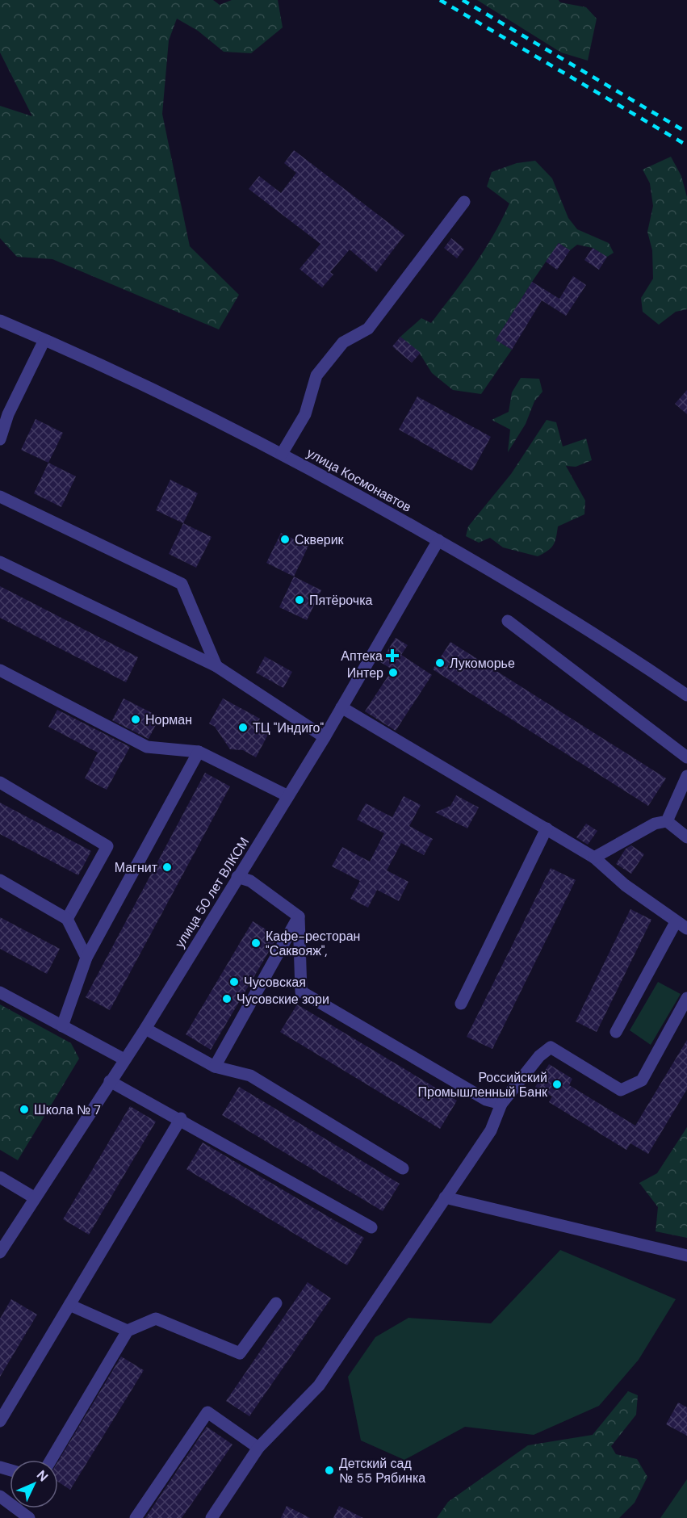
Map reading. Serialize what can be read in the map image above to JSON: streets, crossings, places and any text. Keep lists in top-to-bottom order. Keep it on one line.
{"streets":{"street":["улица Космонавтов","улица 50 лет ВЛКСМ"]},"crossings":[["улица Космонавтов","улица 50 лет ВЛКСМ"]],"places":{"other":["Скверик","Пятёрочка","Лукоморье","Интер","Норман","ТЦ \"Индиго\"","Магнит","Кафе-ресторан \"Саквояж\",","Чусовская","Чусовские зори","Российский Промышленный Банк","Школа № 7","Детский сад № 55 Рябинка"],"health":["Аптека"]},"north":"top right"}
